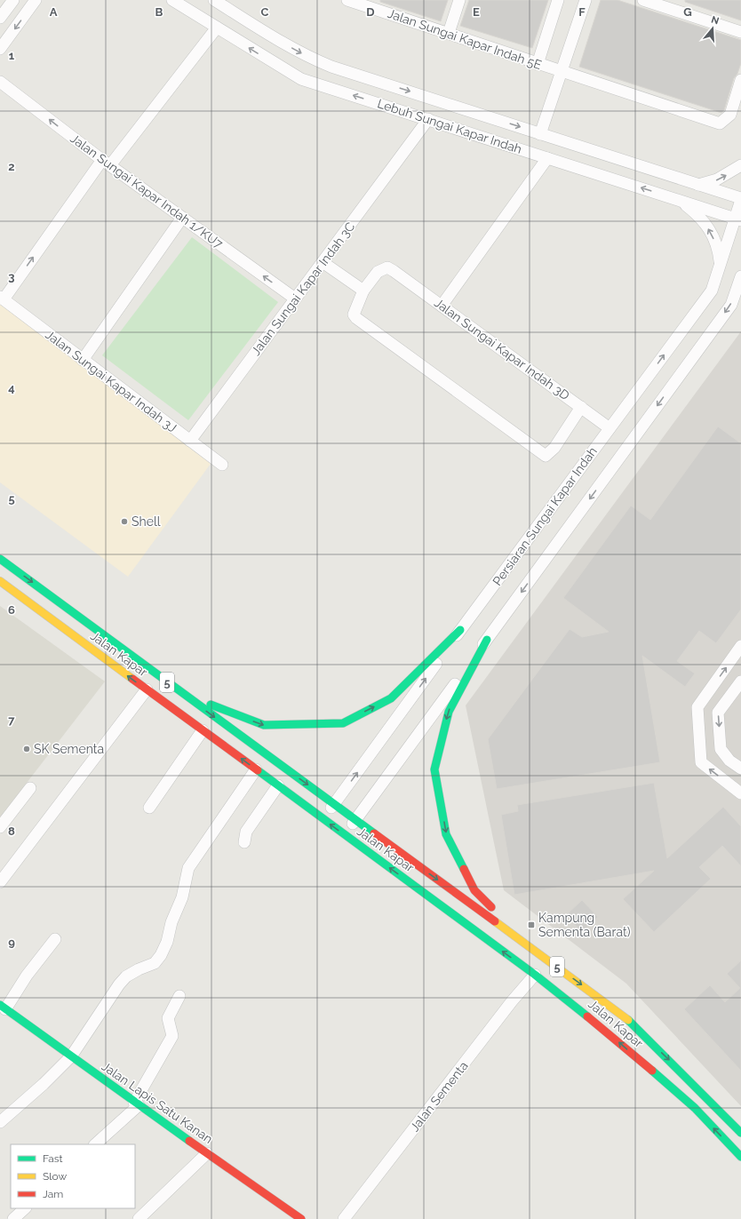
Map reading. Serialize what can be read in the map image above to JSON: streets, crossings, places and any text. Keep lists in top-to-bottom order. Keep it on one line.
{"streets":{"main road":["Jalan Kapar","5","Jalan Lapis Satu Kanan"],"street":["Jalan Sungai Kapar Indah 5E","Lebuh Sungai Kapar Indah","Jalan Sungai Kapar Indah 1/KU7","Jalan Sungai Kapar Indah 3C","Jalan Sungai Kapar Indah 3D","Jalan Sungai Kapar Indah 3J","Persiaran Sungai Kapar Indah","Jalan Sementa"]},"crossings":[["Lebuh Sungai Kapar Indah","Jalan Sungai Kapar Indah 3C"],["Lebuh Sungai Kapar Indah","Persiaran Sungai Kapar Indah"],["Jalan Sungai Kapar Indah 1/KU7","Jalan Sungai Kapar Indah 3C"],["Jalan Sungai Kapar Indah 3C","Jalan Sungai Kapar Indah 3J"],["Jalan Sungai Kapar Indah 3D","Persiaran Sungai Kapar Indah"],["Persiaran Sungai Kapar Indah","Jalan Kapar"],["Jalan Kapar","Jalan Sementa"]],"one_way":["Jalan Sungai Kapar Indah 1/KU7"],"places":{"other":["Shell","SK Sementa"],"transit":["Kampung Sementa (Barat)"]},"legend":["Fast","Slow","Jam"],"north":"top","grid":{"columns":["A","B","C","D","E","F","G"],"rows":["1","2","3","4","5","6","7","8","9"]}}
